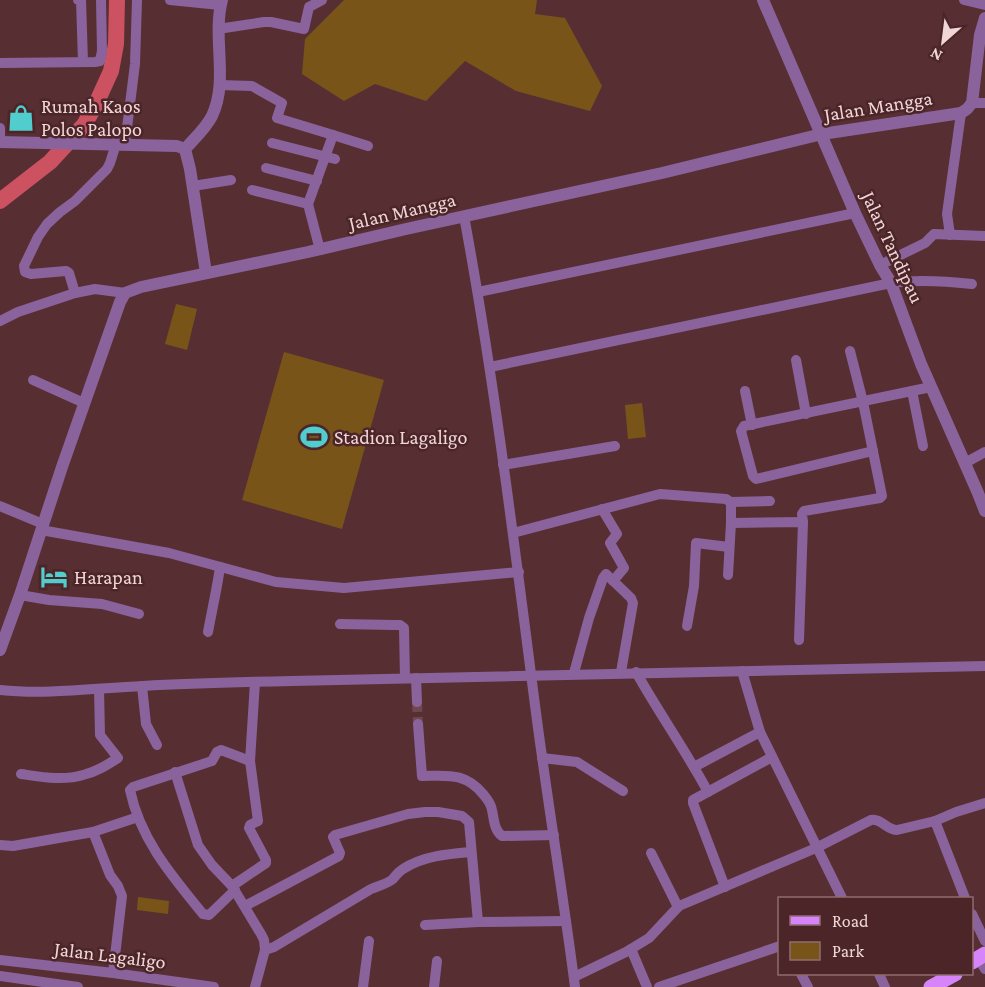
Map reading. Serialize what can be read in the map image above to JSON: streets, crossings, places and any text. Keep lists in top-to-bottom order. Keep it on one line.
{"streets":{"street":["Jalan Mangga","Jalan Tandipau","Jalan Lagaligo"]},"crossings":[["Jalan Mangga","Jalan Tandipau"]],"places":{"shop":["Rumah Kaos Polos Palopo"],"sports":["Stadion Lagaligo"],"hotel":["Harapan"]},"legend":["Road","Park"],"north":"bottom left"}
